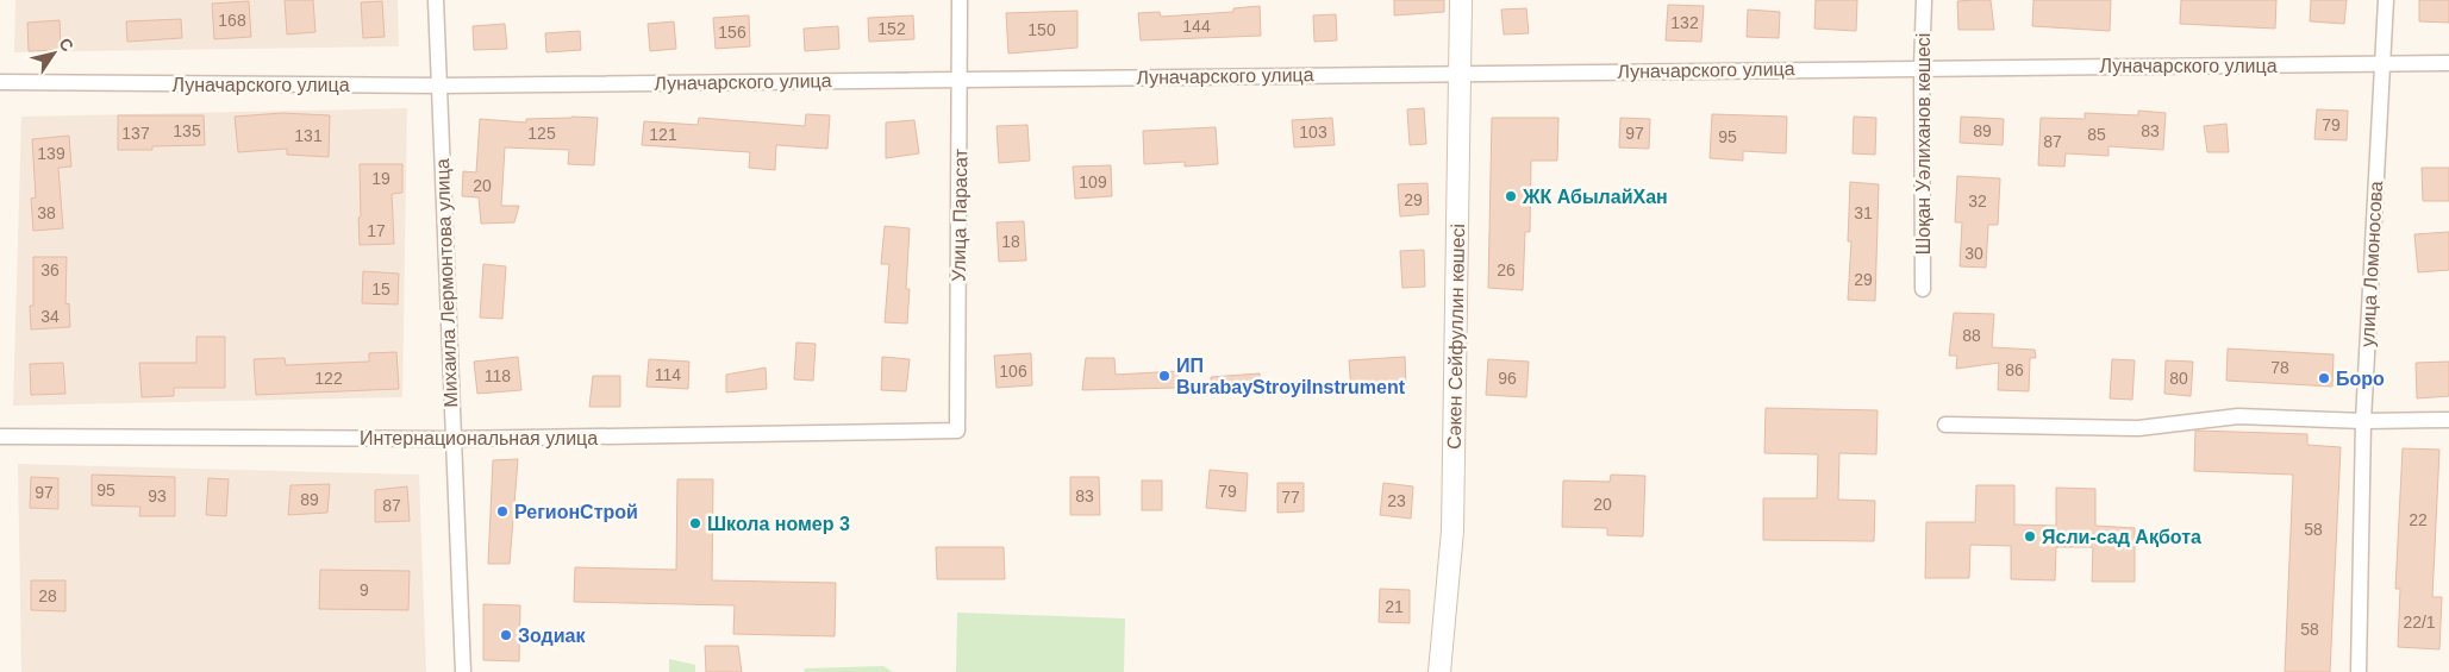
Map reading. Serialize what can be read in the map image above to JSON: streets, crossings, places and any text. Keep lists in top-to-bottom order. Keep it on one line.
{"streets":{"street":["Луначарского улица","Шоқан Уәлиханов көшесі","Улица Парасат","улица Ломоносова","Михаила Лермонтова улица","Сәкен Сейфуллин көшесі","Интернациональная улица"]},"crossings":[["Луначарского улица","Шоқан Уәлиханов көшесі"],["Луначарского улица","Улица Парасат"],["Луначарского улица","улица Ломоносова"],["Луначарского улица","Михаила Лермонтова улица"],["Луначарского улица","Сәкен Сейфуллин көшесі"],["Улица Парасат","Интернациональная улица"],["Михаила Лермонтова улица","Интернациональная улица"]],"places":["ЖК АбылайХан","ИП BurabayStroyiInstrument","Боро","РегионСтрой","Школа номер 3","Ясли-сад Ақбота","Зодиак"],"house_numbers":["168","132","144","152","150","156","79","135","89","83","103","137","125","97","121","85","131","95","87","139","19","109","20","29","32","38","31","17","18","30","36","26","29","15","34","88","78","86","106","114","118","122","96","80","95","79","97","93","83","77","89","23","20","87","22","58","9","28","21","22/1","58"],"north":"top right"}
